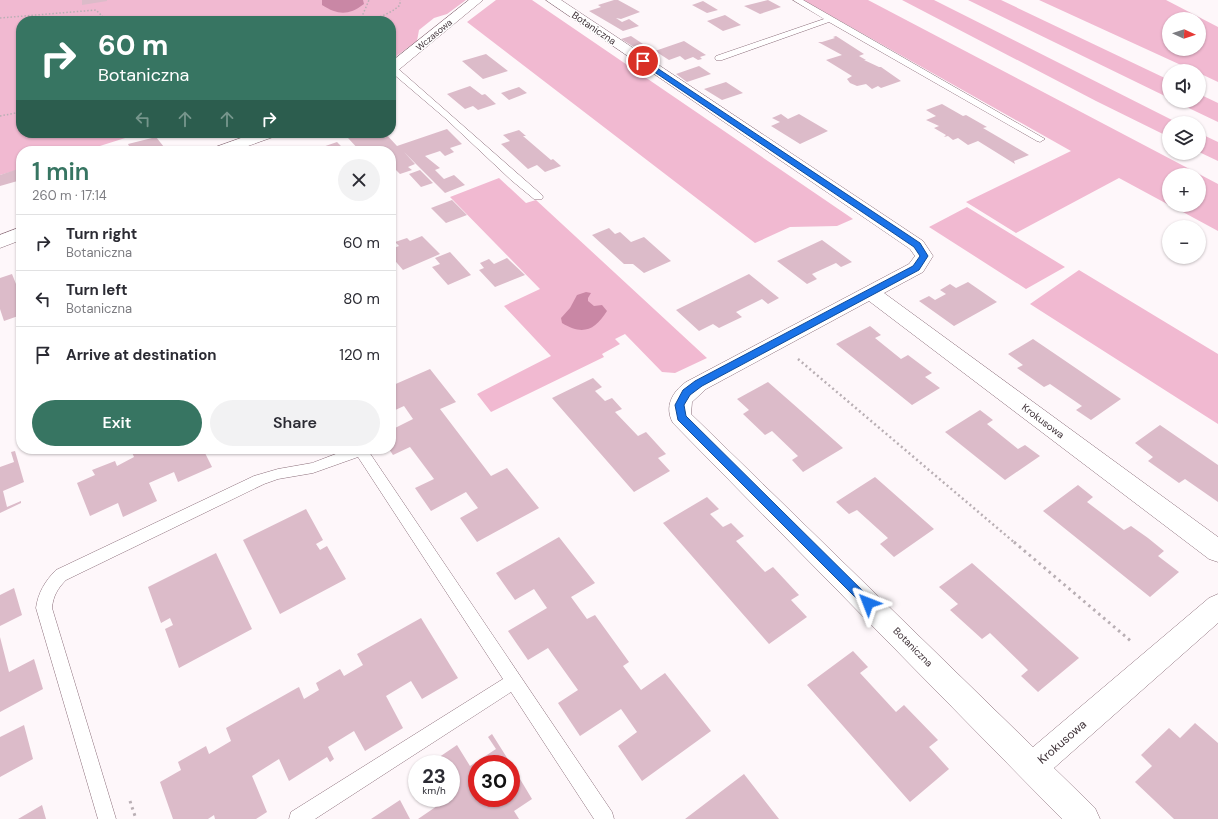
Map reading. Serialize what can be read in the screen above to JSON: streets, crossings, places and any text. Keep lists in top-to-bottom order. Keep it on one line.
{"streets":{"street":["Botaniczna","Wczasowa","Krokusowa"]},"crossings":[["Botaniczna","Krokusowa"]],"north":"right","page":{"map_buttons":["+","−"],"turn":["60 m","Botaniczna"],"heading":["1 min","260 m · 17:14"],"list":[{"name":"Turn right","note":"Botaniczna","value":"60 m"},{"name":"Turn left","note":"Botaniczna","value":"80 m"},{"name":"Arrive at destination","value":"120 m"}],"buttons":["Exit","Share"],"speed":"23 km/h","limit":"30"}}
